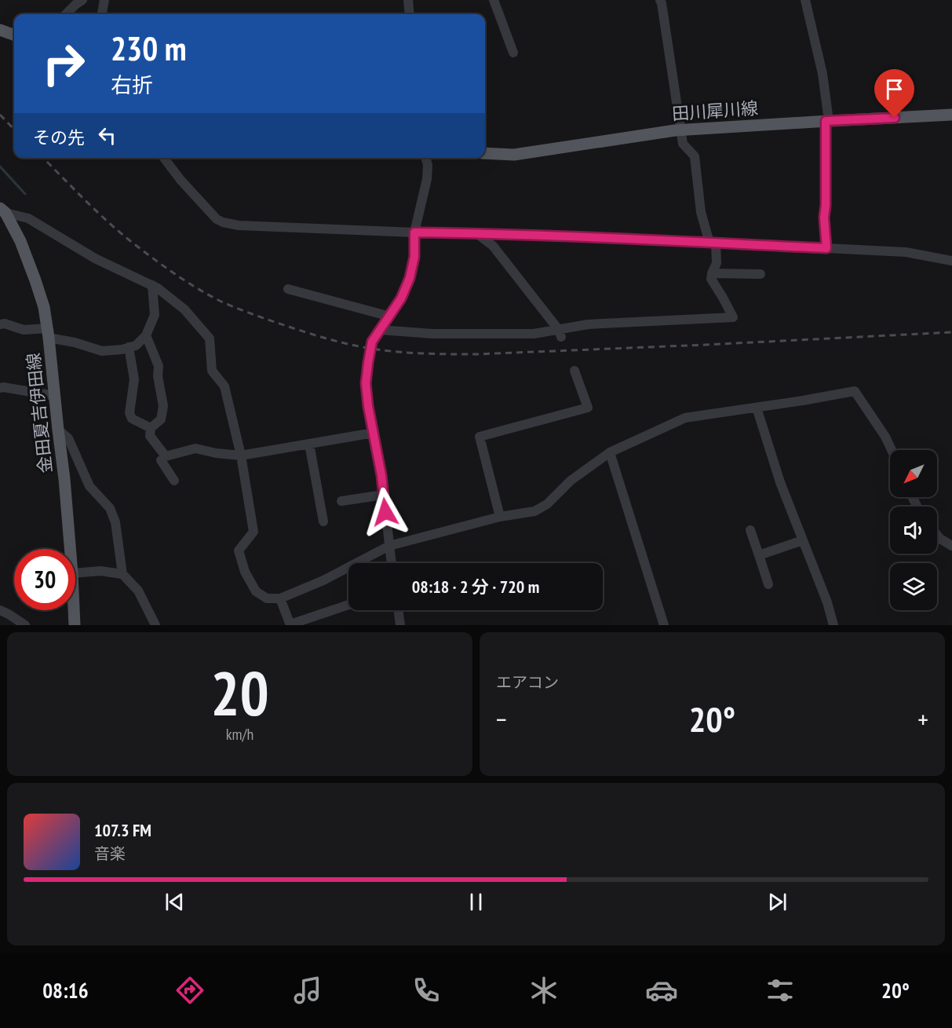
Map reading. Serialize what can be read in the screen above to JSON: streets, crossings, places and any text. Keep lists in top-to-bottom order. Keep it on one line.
{"streets":{"main road":["田川犀川線","金田夏吉伊田線"]},"north":"bottom left","page":{"turn":["230 m","右折"],"then":"その先","limit":"30","trip":"08:18 · 2 分 · 720 m","tile":[["20","km/h"],"エアコン"],"heat":["−","20°","+"],"song":["107.3 FM","音楽"],"tabs":["08:16","20°"]}}
